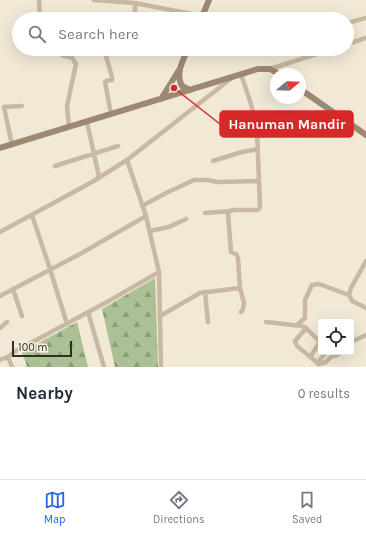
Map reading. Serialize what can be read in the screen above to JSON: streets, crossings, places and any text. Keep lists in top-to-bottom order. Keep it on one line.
{"places":["Hanuman Mandir"],"scale_bar":"100 m","north":"right","page":{"search":"Search here","scale":"100 m","heading":["Nearby","0 results"],"nav":["Map","Directions","Saved"]}}
